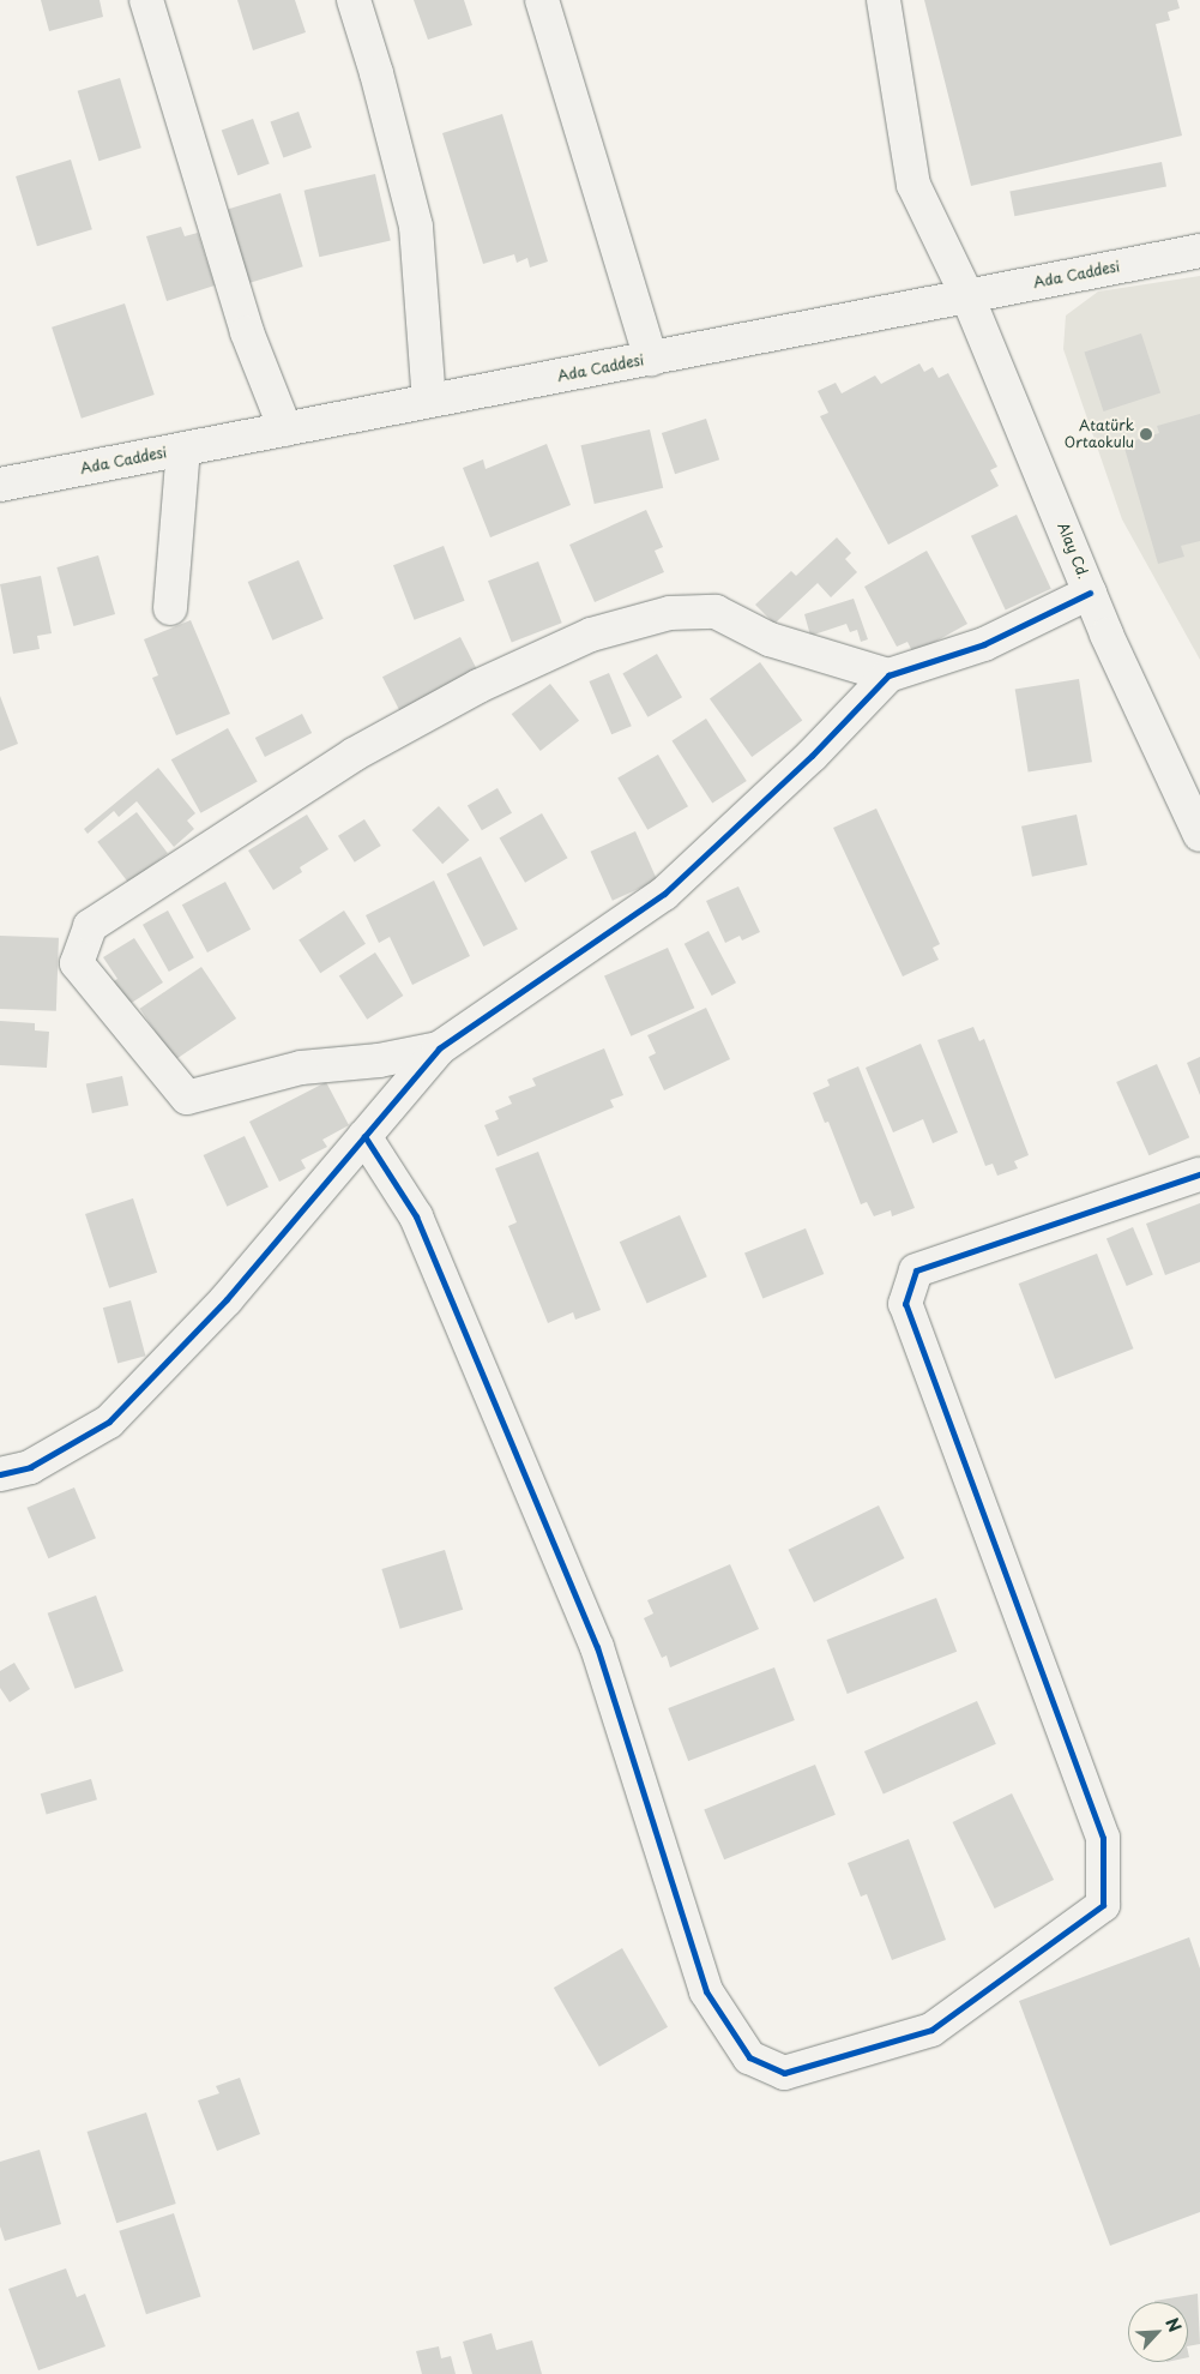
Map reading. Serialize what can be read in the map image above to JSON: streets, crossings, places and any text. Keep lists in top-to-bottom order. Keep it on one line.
{"streets":{"street":["Ada Caddesi","Alay Cd."]},"crossings":[["Ada Caddesi","Alay Cd."]],"places":["Atatürk Ortaokulu"],"north":"top right"}
